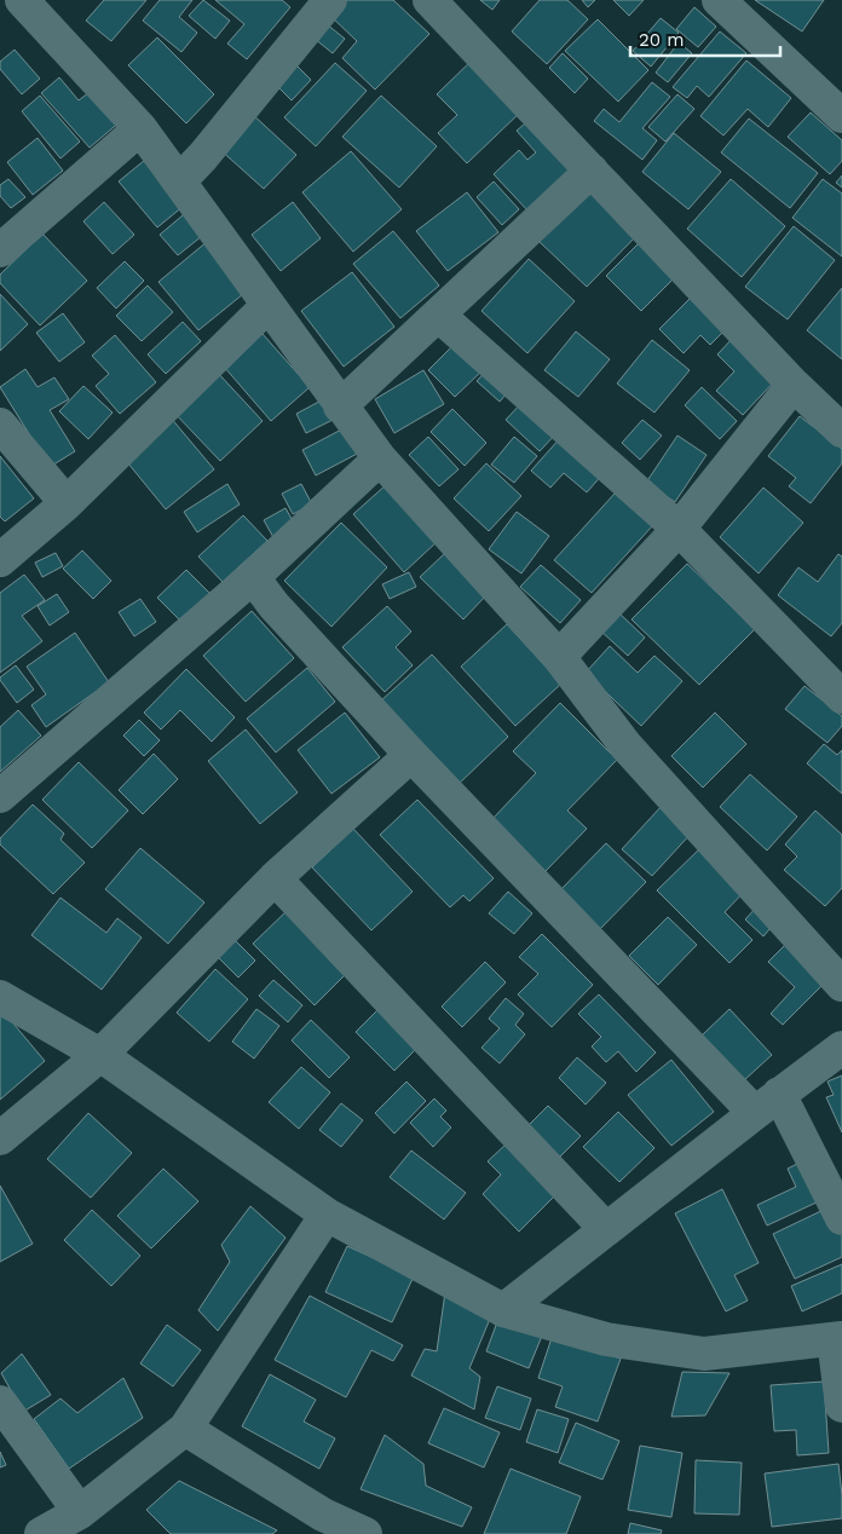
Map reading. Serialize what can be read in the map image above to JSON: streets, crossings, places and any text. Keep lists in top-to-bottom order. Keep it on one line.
{"scale_bar":"20 m"}
